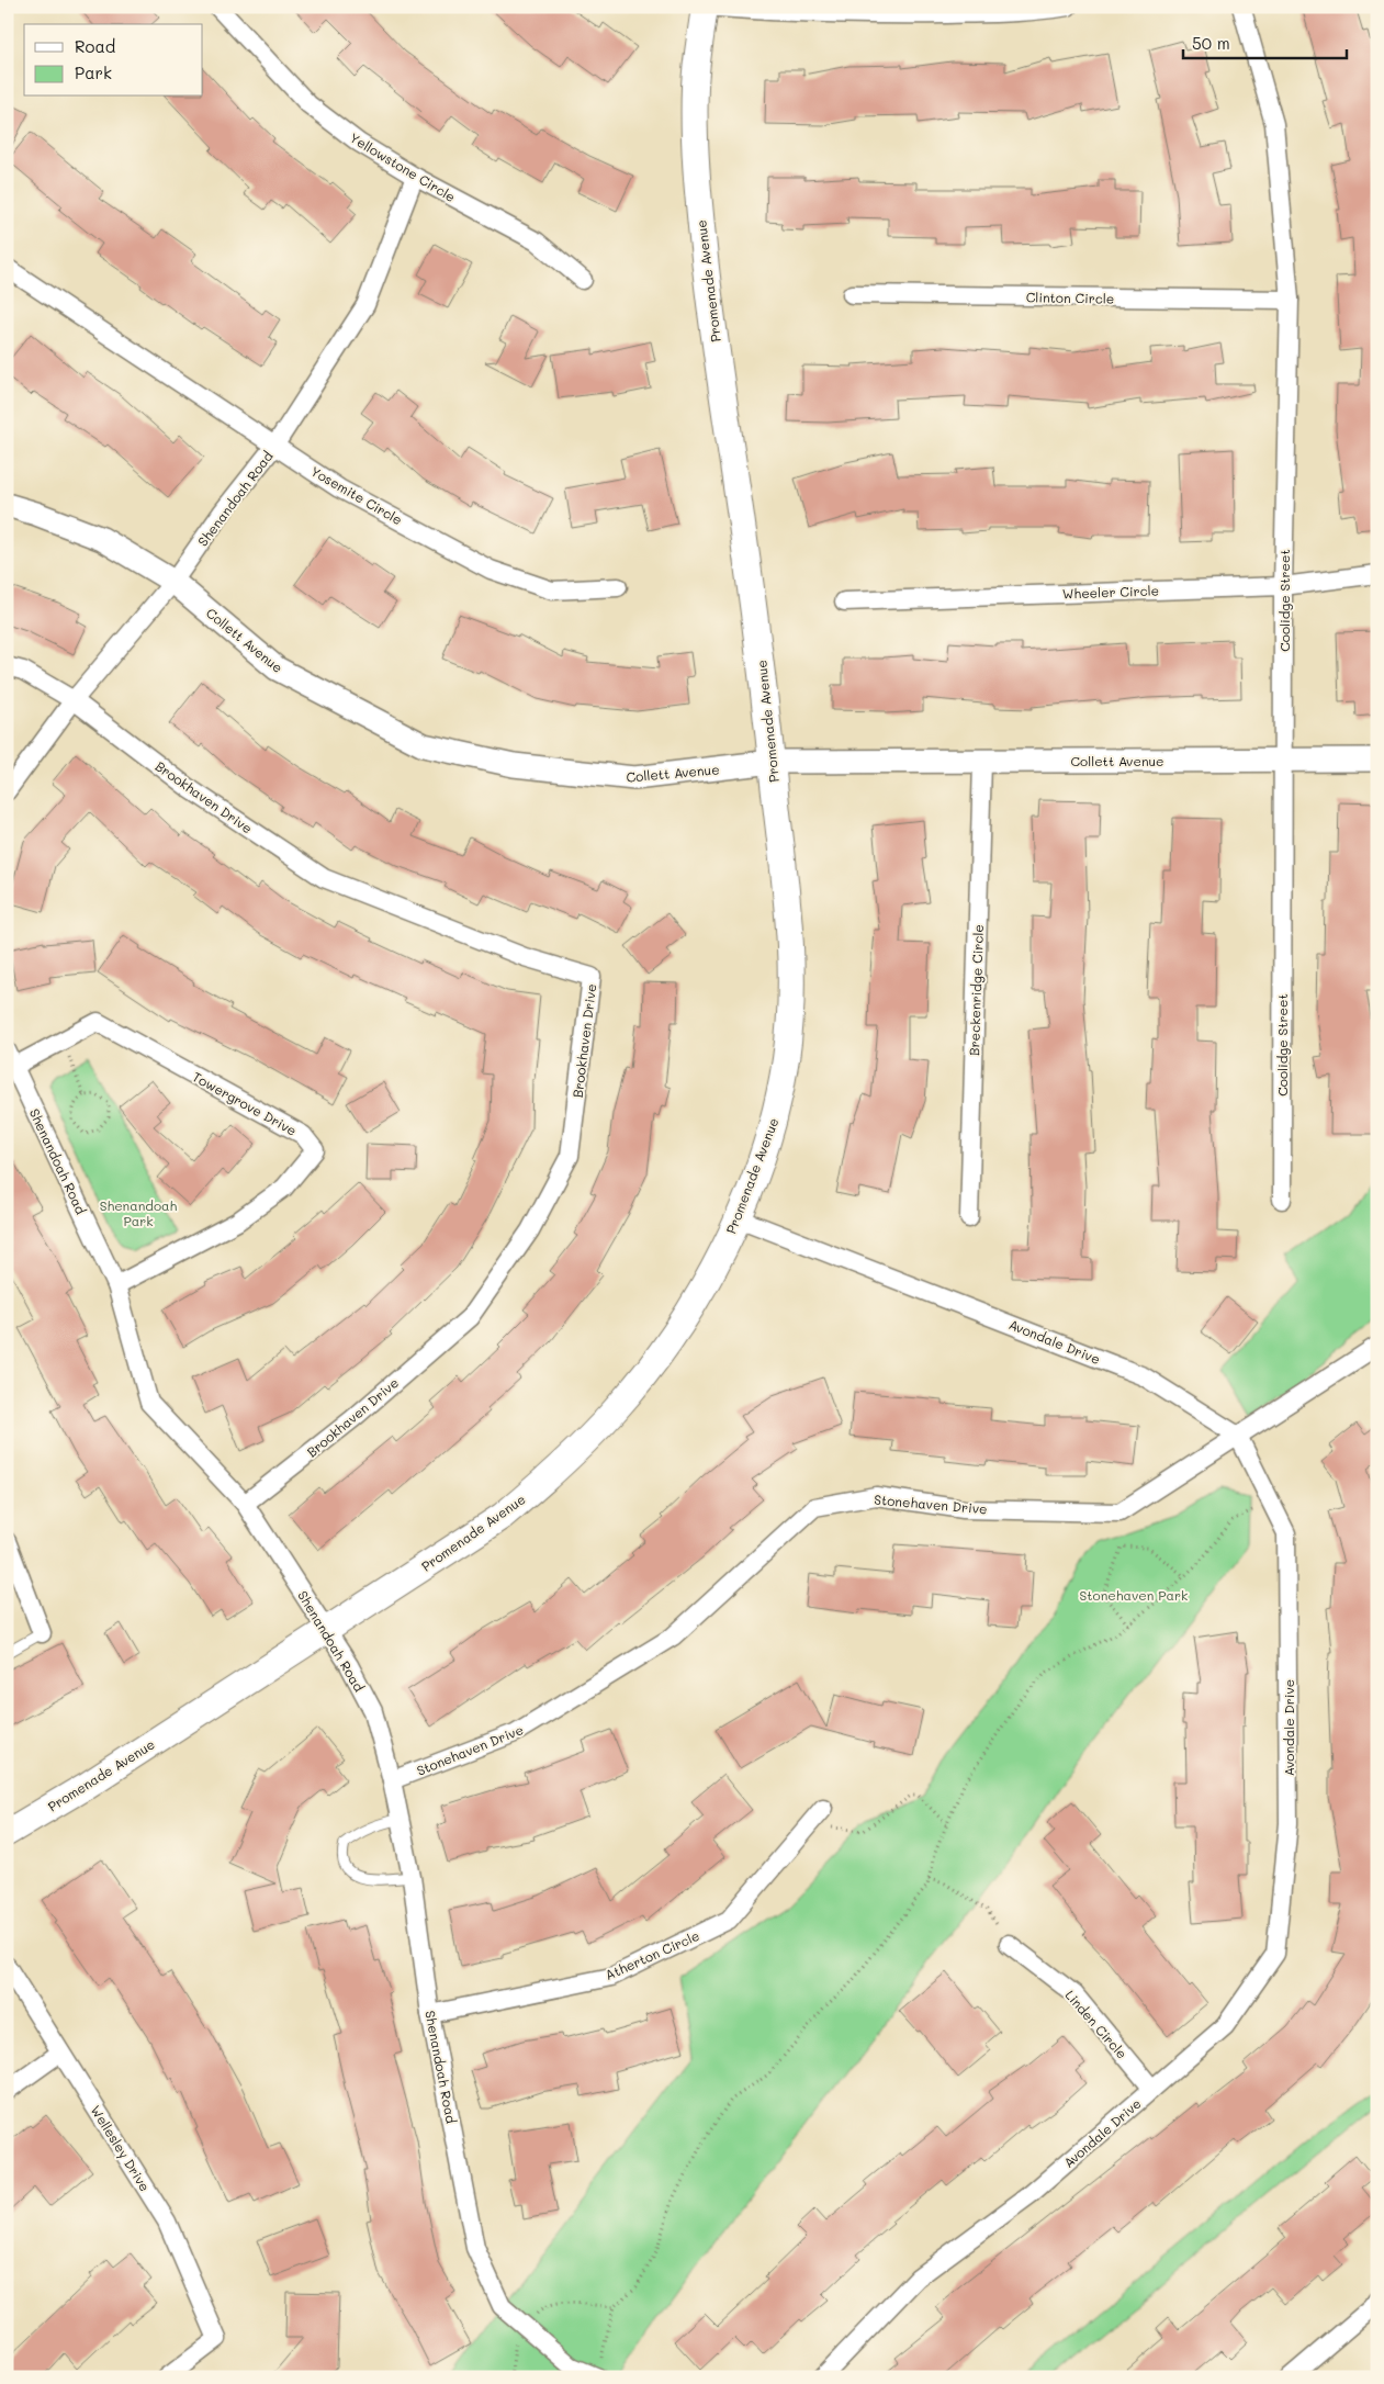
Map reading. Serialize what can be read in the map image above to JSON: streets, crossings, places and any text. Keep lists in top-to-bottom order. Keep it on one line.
{"streets":{"main road":["Promenade Avenue"],"street":["Yellowstone Circle","Clinton Circle","Yosemite Circle","Shenandoah Road","Wheeler Circle","Coolidge Street","Collett Avenue","Brookhaven Drive","Breckenridge Circle","Towergrove Drive","Avondale Drive","Stonehaven Drive","Atherton Circle","Linden Circle","Wellesley Drive"]},"crossings":[["Yellowstone Circle","Shenandoah Road"],["Promenade Avenue","Shenandoah Road"],["Promenade Avenue","Collett Avenue"],["Promenade Avenue","Avondale Drive"],["Clinton Circle","Coolidge Street"],["Yosemite Circle","Shenandoah Road"],["Shenandoah Road","Collett Avenue"],["Shenandoah Road","Brookhaven Drive"],["Shenandoah Road","Towergrove Drive"],["Shenandoah Road","Stonehaven Drive"],["Shenandoah Road","Atherton Circle"],["Wheeler Circle","Coolidge Street"],["Coolidge Street","Collett Avenue"],["Collett Avenue","Breckenridge Circle"],["Avondale Drive","Stonehaven Drive"],["Avondale Drive","Linden Circle"]],"parks":["Shenandoah Park","Stonehaven Park"],"legend":["Road","Park"],"scale_bar":"50 m"}
